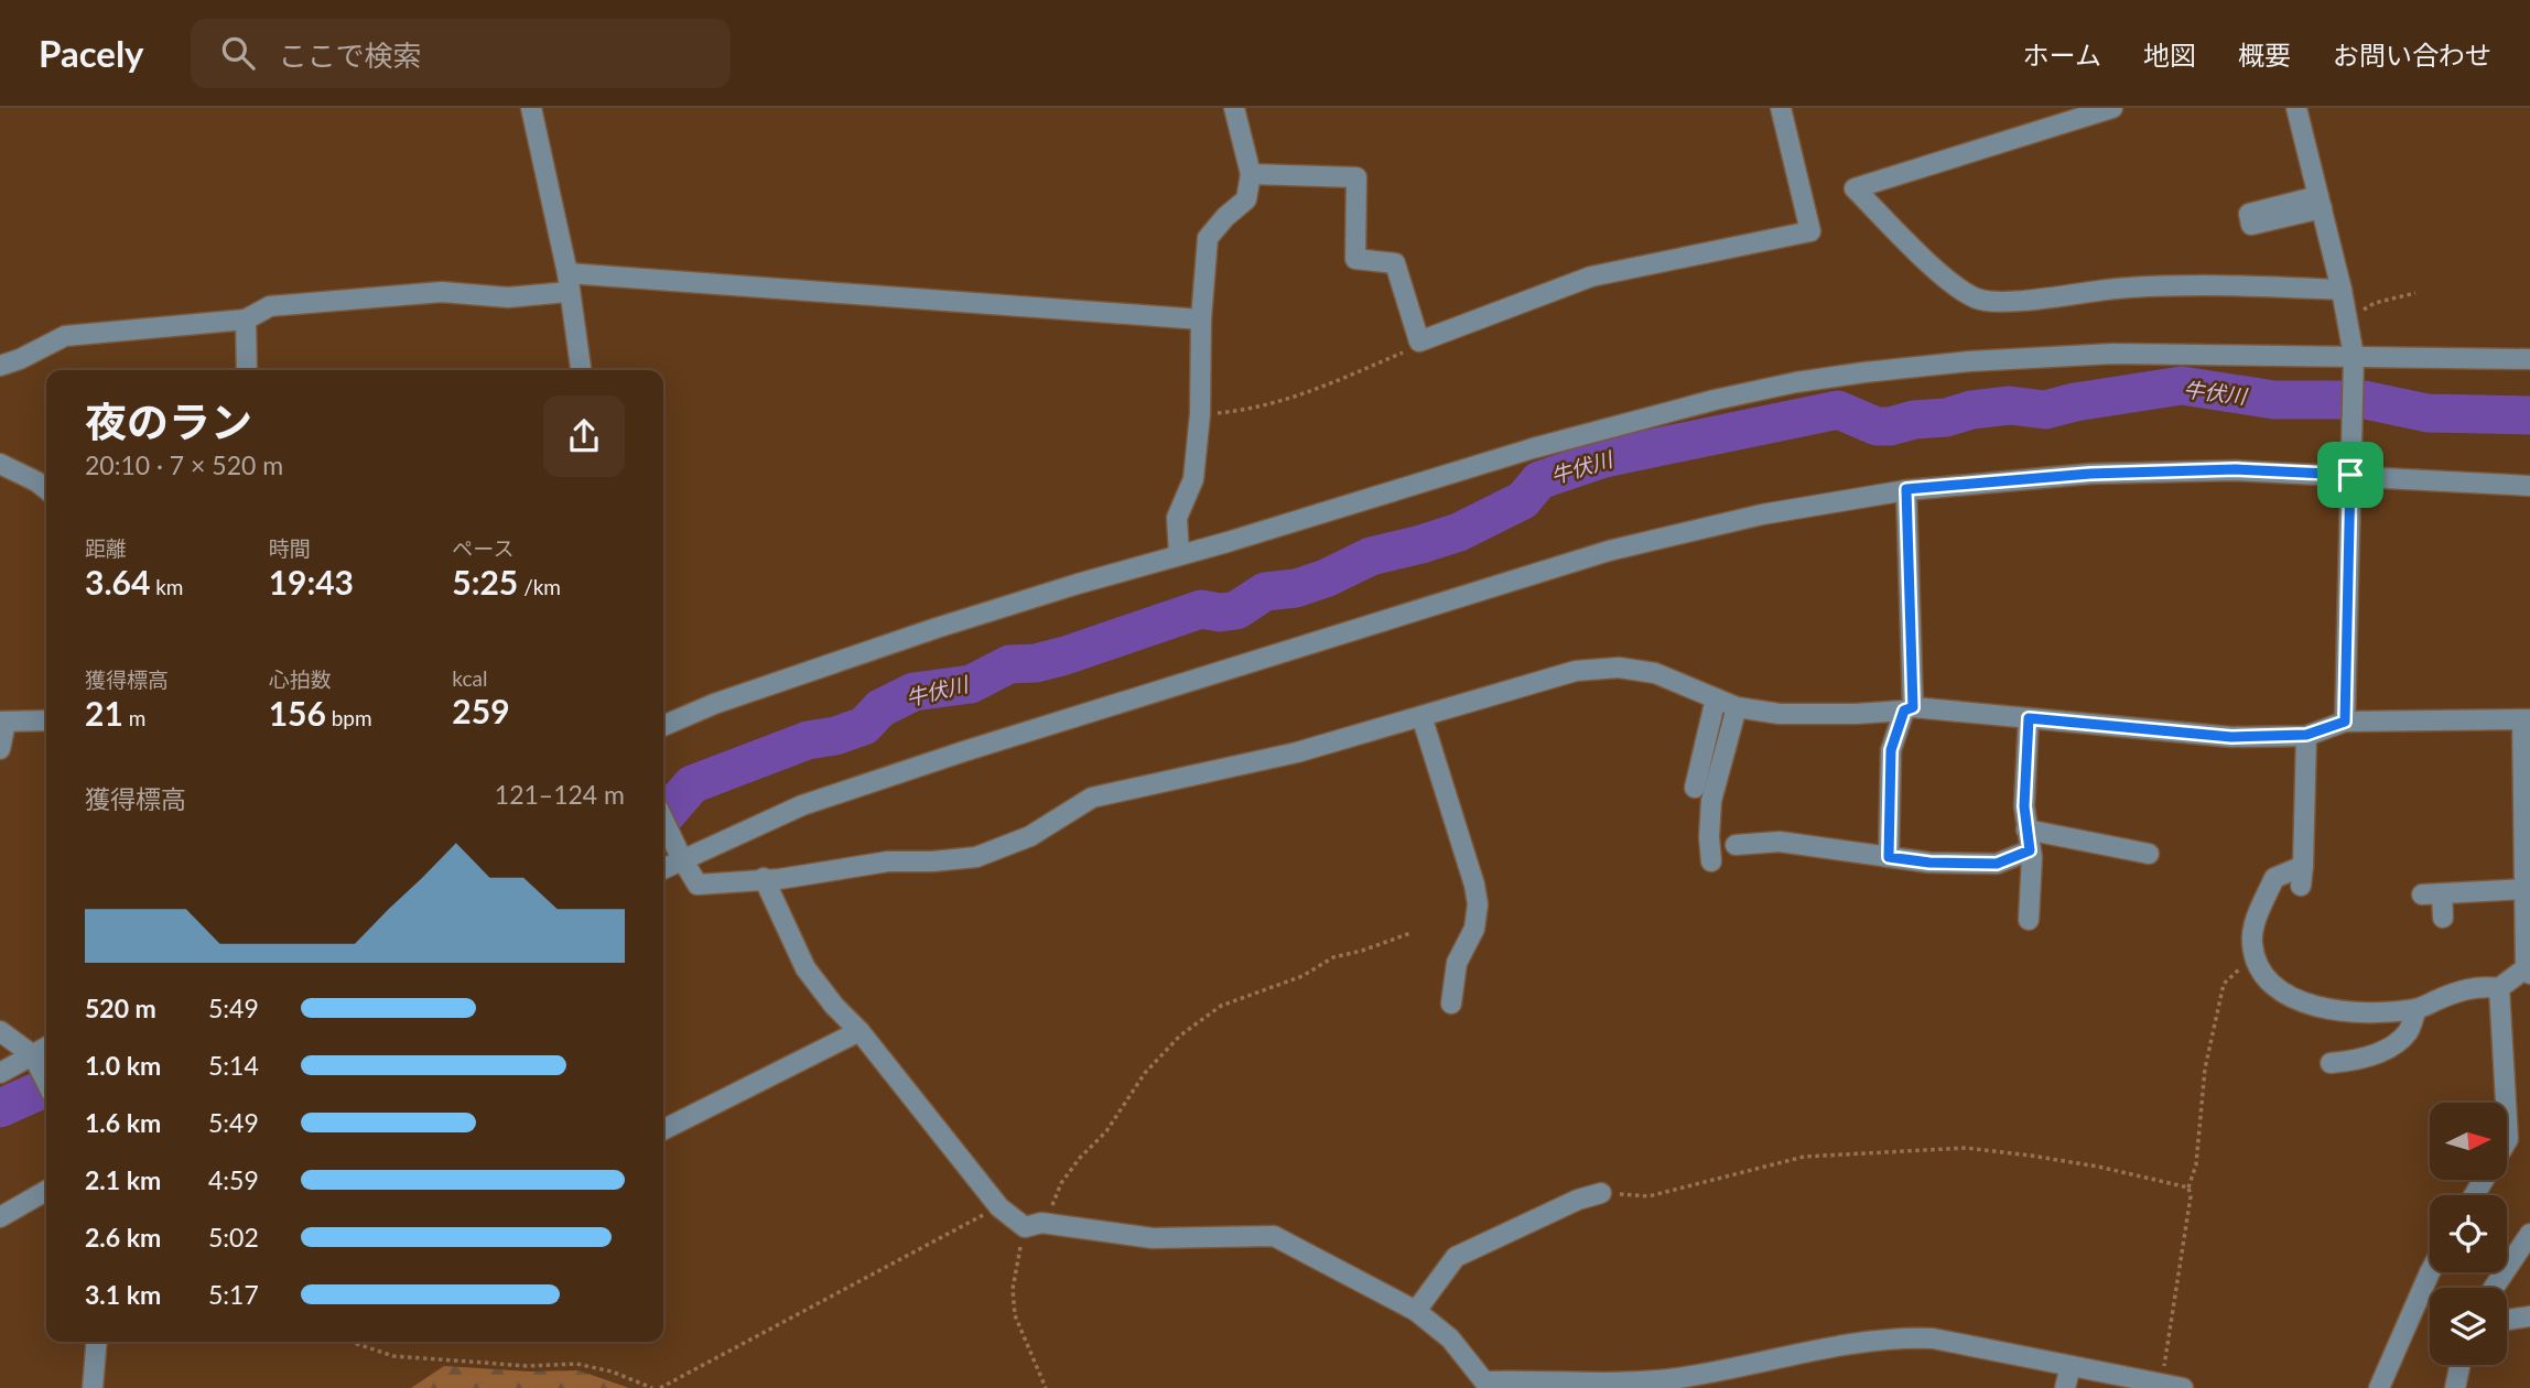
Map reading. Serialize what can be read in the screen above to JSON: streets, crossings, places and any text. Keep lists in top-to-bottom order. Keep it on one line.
{"water":["牛伏川"],"north":"right","page":{"header":"Pacely","search":"ここで検索","nav":["ホーム","地図","概要","お問い合わせ"],"heading":["夜のラン","20:10 · 7 × 520 m"],"stats":[["距離","3.64 km"],["時間","19:43"],["ペース","5:25 /km"],["獲得標高","21 m"],["心拍数","156 bpm"],["kcal","259"]],"chart":["獲得標高","121–124 m"],"list":[{"name":"520 m","note":"5:49"},{"name":"1.0 km","note":"5:14"},{"name":"1.6 km","note":"5:49"},{"name":"2.1 km","note":"4:59"},{"name":"2.6 km","note":"5:02"},{"name":"3.1 km","note":"5:17"}]}}
